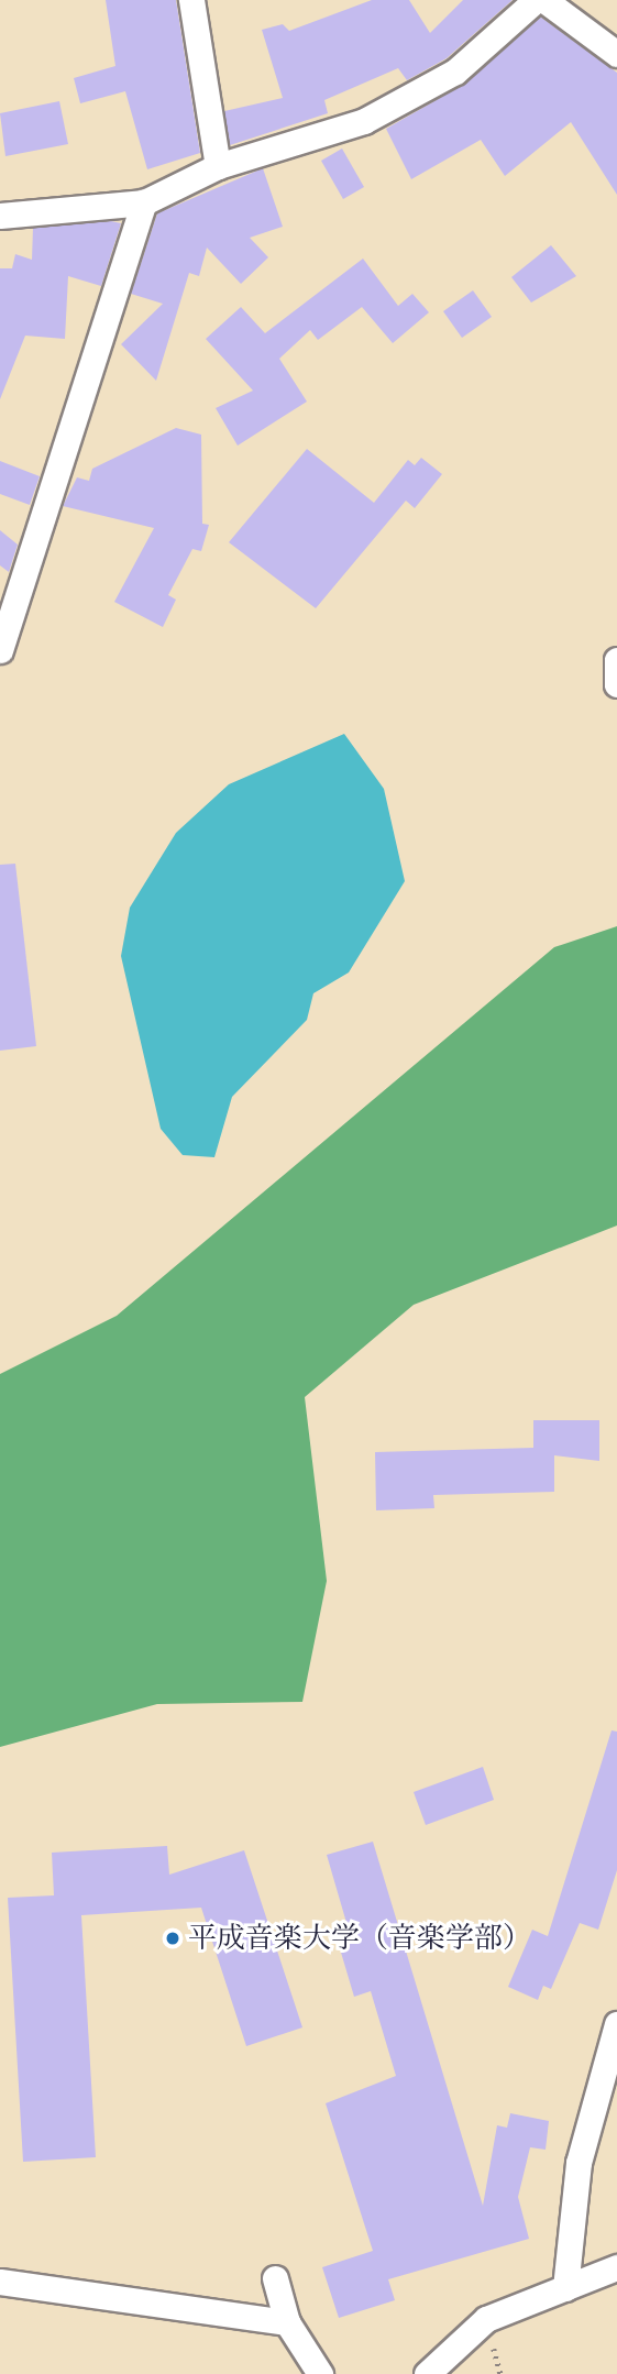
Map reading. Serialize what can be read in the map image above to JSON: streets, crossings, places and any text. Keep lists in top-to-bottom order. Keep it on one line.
{"places":["平成音楽大学（音楽学部）"]}
